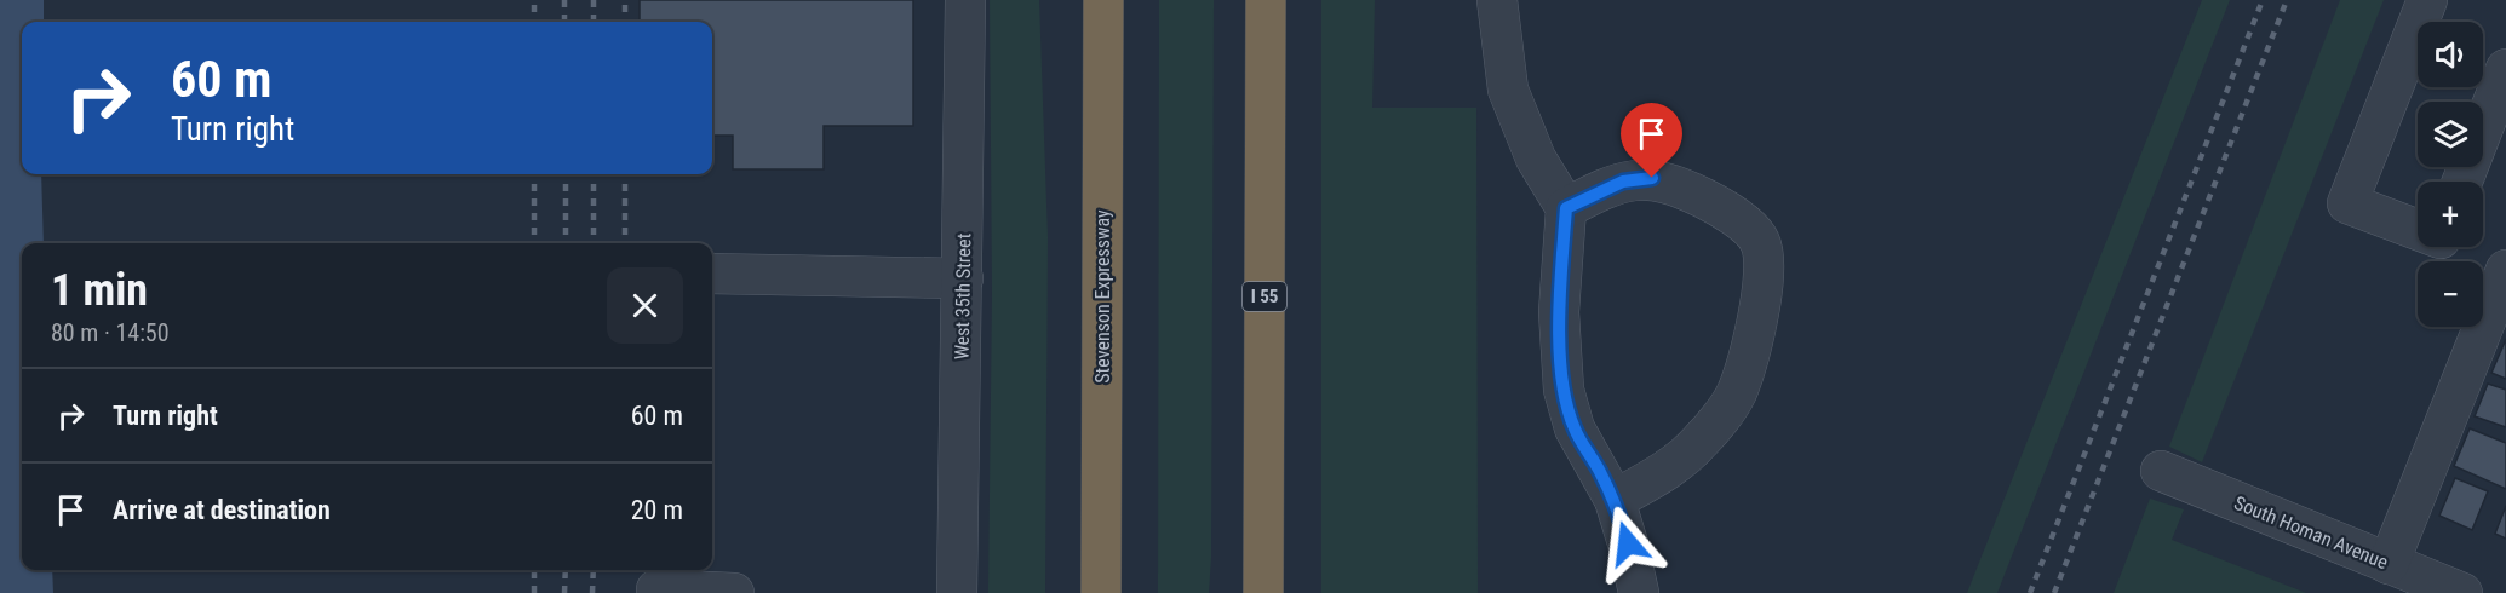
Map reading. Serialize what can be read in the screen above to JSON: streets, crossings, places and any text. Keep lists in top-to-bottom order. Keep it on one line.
{"streets":{"highway":["Stevenson Expressway","I 55"],"street":["West 35th Street","South Homan Avenue"]},"page":{"map_buttons":["+","−"],"turn":["60 m","Turn right"],"heading":["1 min","80 m · 14:50"],"list":[{"name":"Turn right","value":"60 m"},{"name":"Arrive at destination","value":"20 m"}]}}
